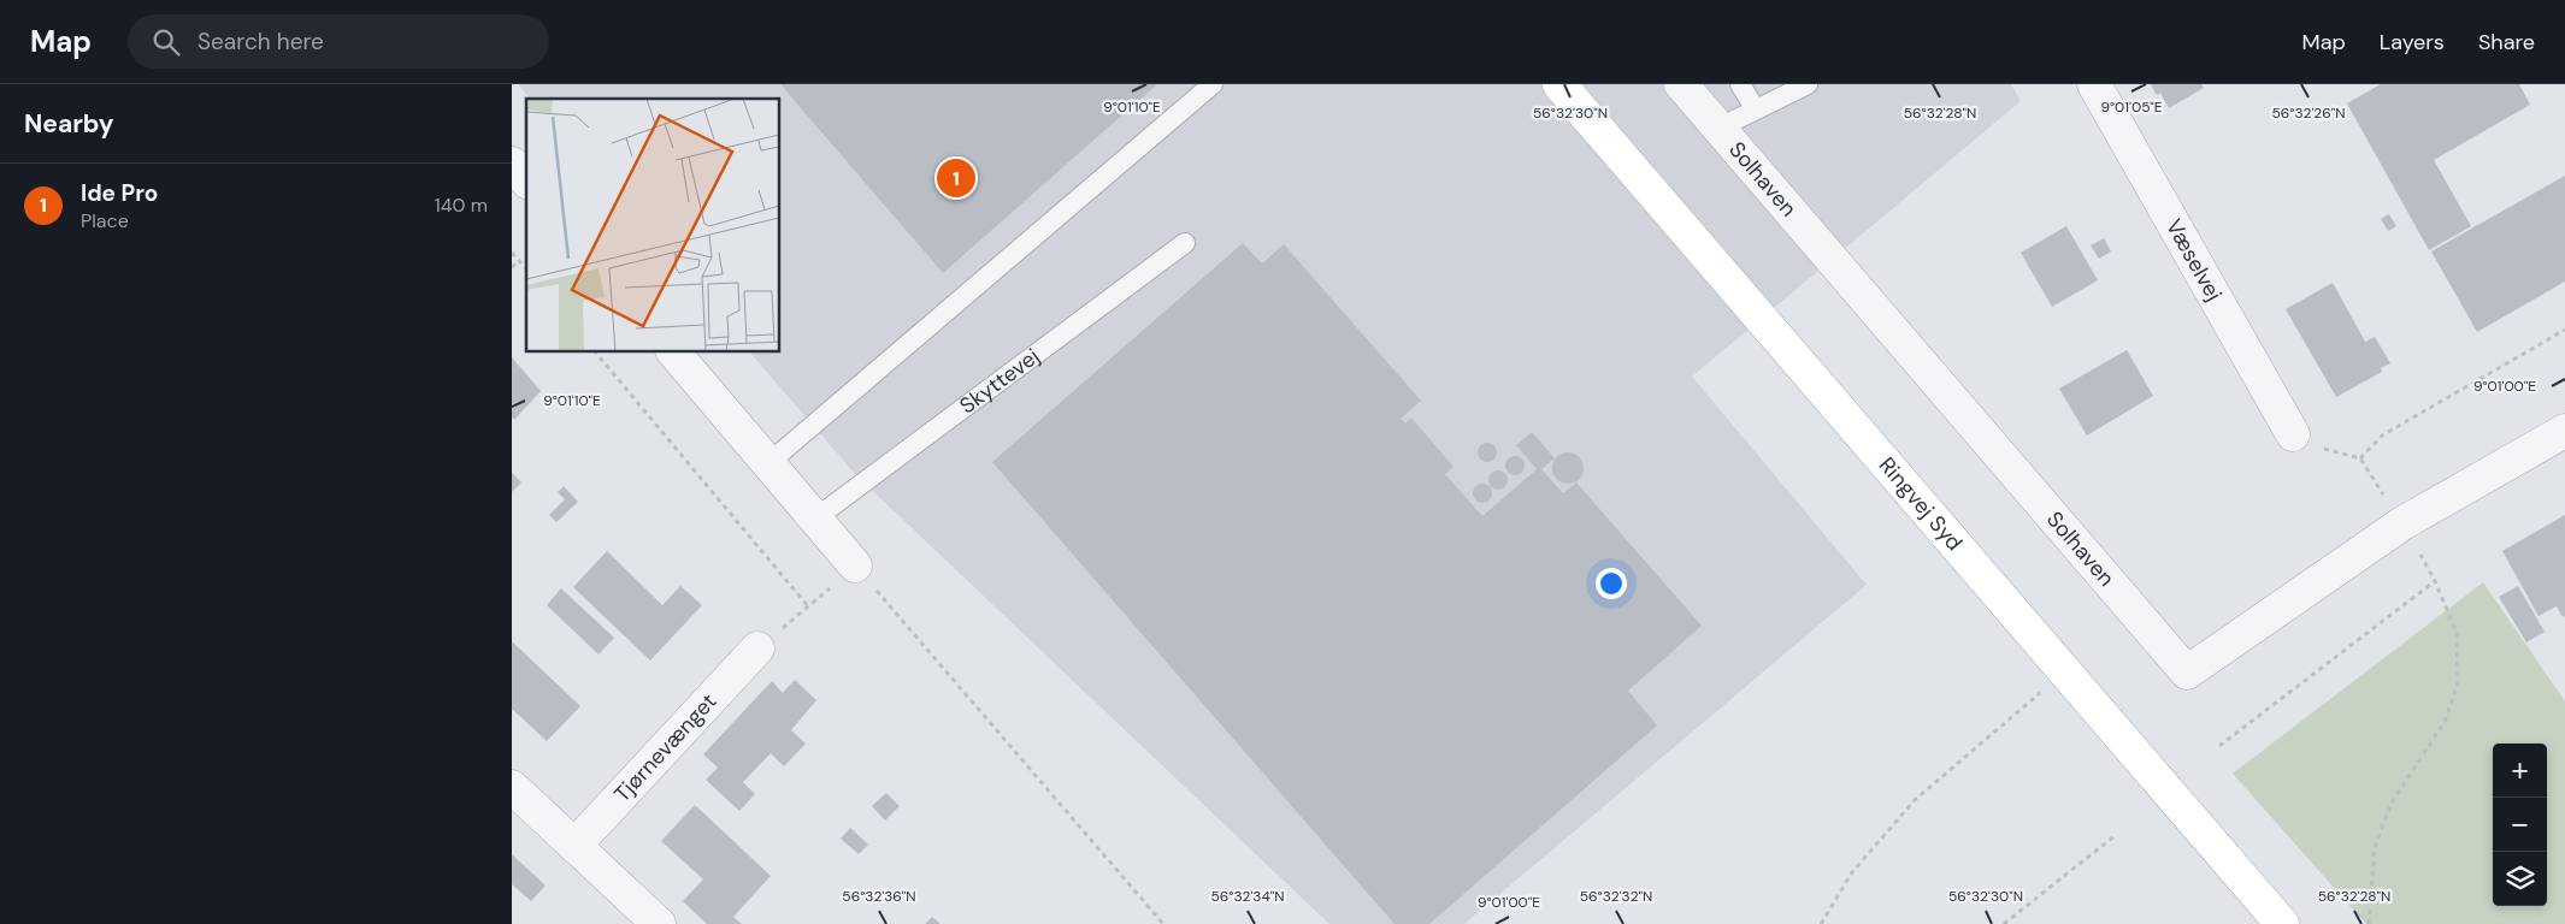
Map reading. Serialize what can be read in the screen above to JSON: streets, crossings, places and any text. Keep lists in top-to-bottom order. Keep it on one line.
{"streets":{"main road":["Ringvej Syd"],"street":["Solhaven","Væselvej","Tjørnevænget"],"lane":["Skyttevej"]},"page":{"header":"Map","search":"Search here","nav":["Map","Layers","Share"],"heading":"Nearby","pins":"1","list":[{"mark":"1","name":"Ide Pro","note":"Place","value":"140 m"}],"map_buttons":["+","−"]},"coordinates":["9°01'10\"E","9°01'05\"E","56°32'30\"N","56°32'28\"N","56°32'26\"N","9°01'00\"E","56°32'36\"N","56°32'34\"N","56°32'32\"N"]}
